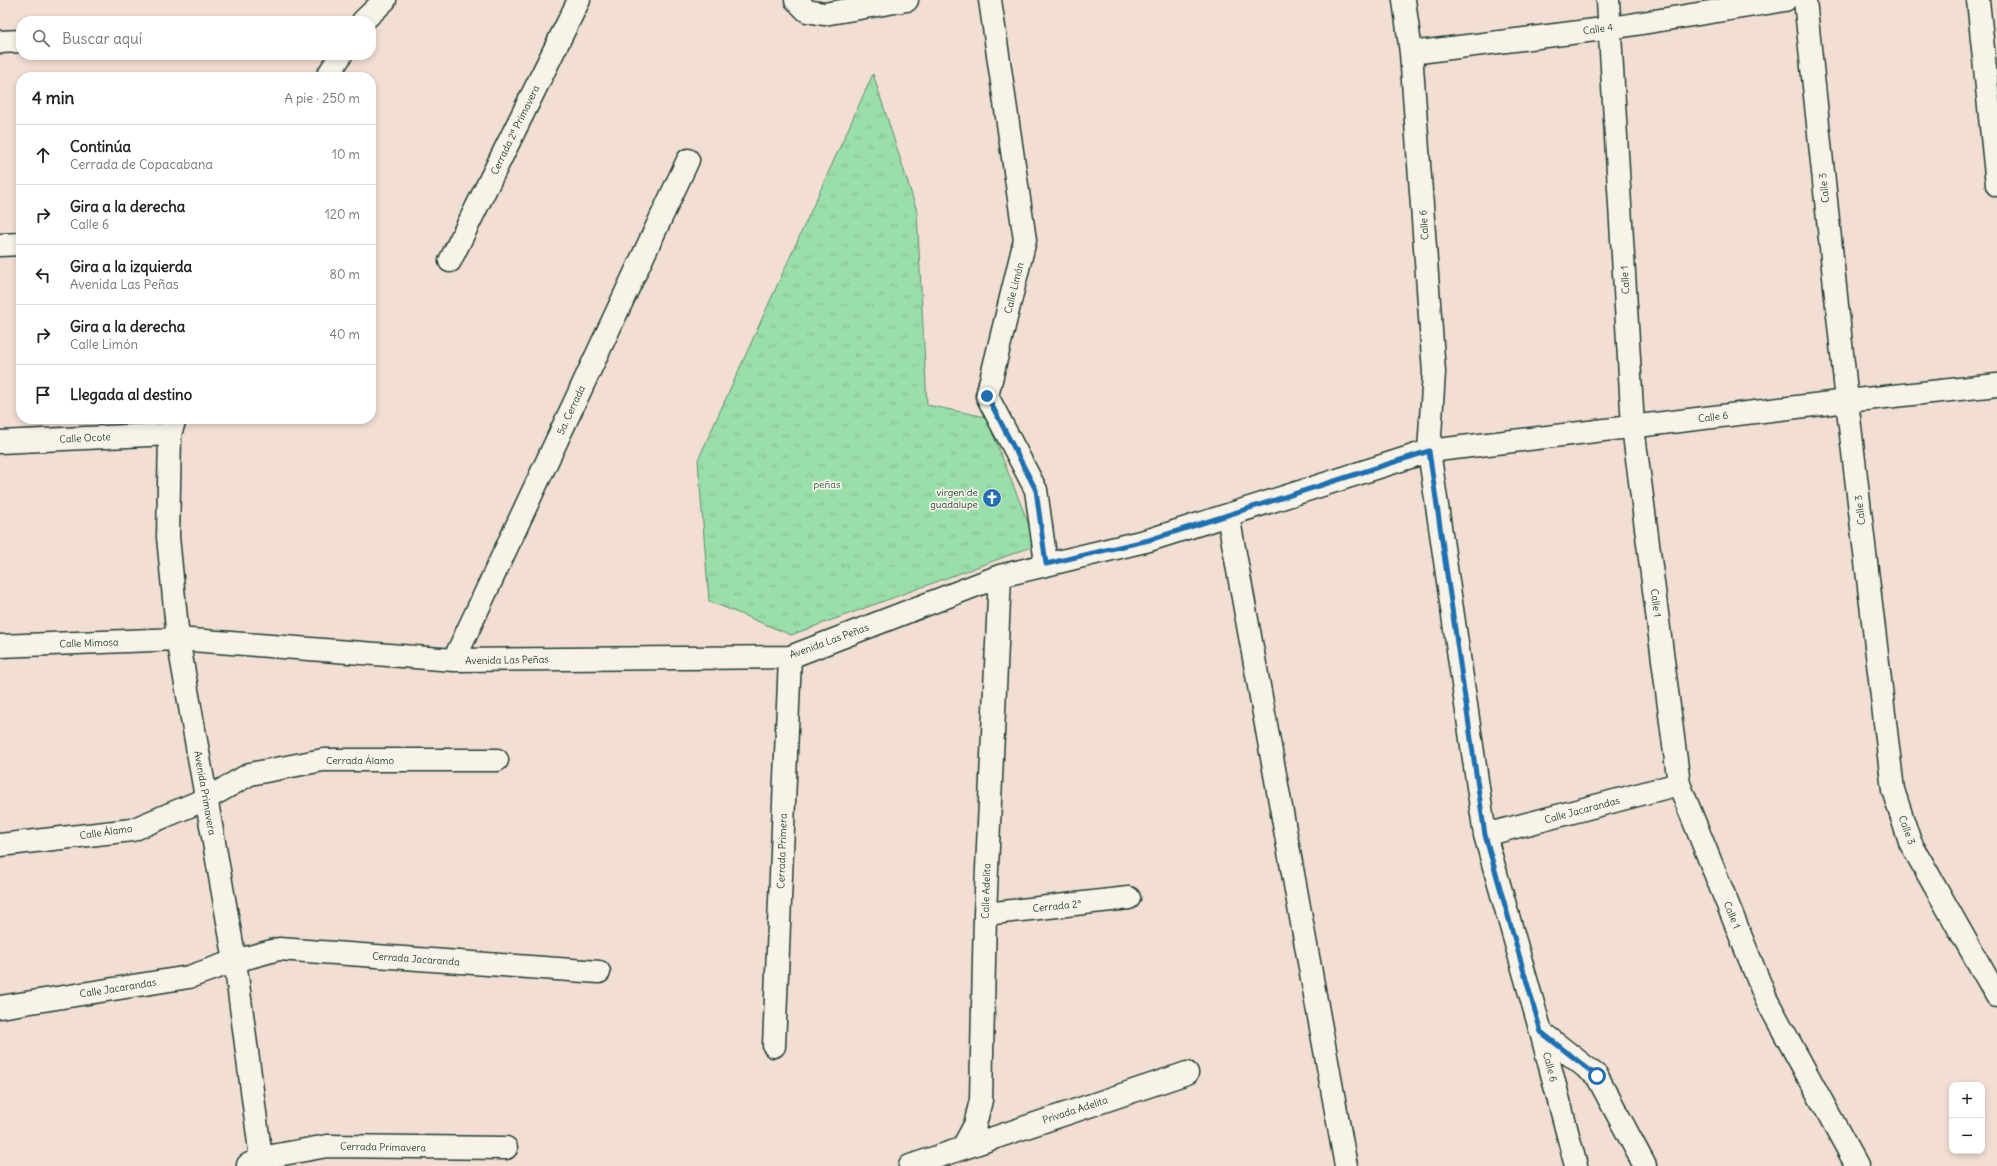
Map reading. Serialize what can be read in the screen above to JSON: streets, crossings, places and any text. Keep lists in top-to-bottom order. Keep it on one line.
{"streets":{"street":["Calle 4","Cerrada 2ª Primavera","Calle 3","Calle 6","Calle 1","Calle Limón","5a. Cerrada","Calle Ocote","Avenida Las Peñas","Calle Mimosa","Cerrada Álamo","Avenida Primavera","Calle Jacarandas","Calle Álamo","Cerrada Primera","Calle Adelita","Cerrada 2ª","Cerrada Jacaranda","Privada Adelita","Cerrada Primavera"]},"crossings":[["Calle 4","Calle 6"],["Calle 4","Calle 1"],["Calle 3","Calle 6"],["Calle 6","Calle 1"],["Calle 6","Avenida Las Peñas"],["Calle 6","Calle Jacarandas"],["Calle 1","Calle Jacarandas"],["Calle Limón","Avenida Las Peñas"],["5a. Cerrada","Avenida Las Peñas"],["Calle Ocote","Avenida Primavera"],["Avenida Las Peñas","Calle Mimosa"],["Avenida Las Peñas","Avenida Primavera"],["Avenida Las Peñas","Cerrada Primera"],["Avenida Las Peñas","Calle Adelita"],["Calle Mimosa","Avenida Primavera"],["Cerrada Álamo","Avenida Primavera"],["Cerrada Álamo","Calle Álamo"],["Avenida Primavera","Calle Jacarandas"],["Avenida Primavera","Calle Álamo"],["Avenida Primavera","Cerrada Jacaranda"],["Avenida Primavera","Cerrada Primavera"],["Calle Jacarandas","Cerrada Jacaranda"],["Calle Adelita","Cerrada 2ª"],["Calle Adelita","Privada Adelita"]],"parks":["peñas"],"places":{"church":["virgen de guadalupe"]},"page":{"search":"Buscar aquí","heading":["4 min","A pie · 250 m"],"list":[["Continúa","Cerrada de Copacabana","10 m"],["Gira a la derecha","Calle 6","120 m"],["Gira a la izquierda","Avenida Las Peñas","80 m"],["Gira a la derecha","Calle Limón","40 m"],"Llegada al destino"],"map_buttons":["+","−"]}}
